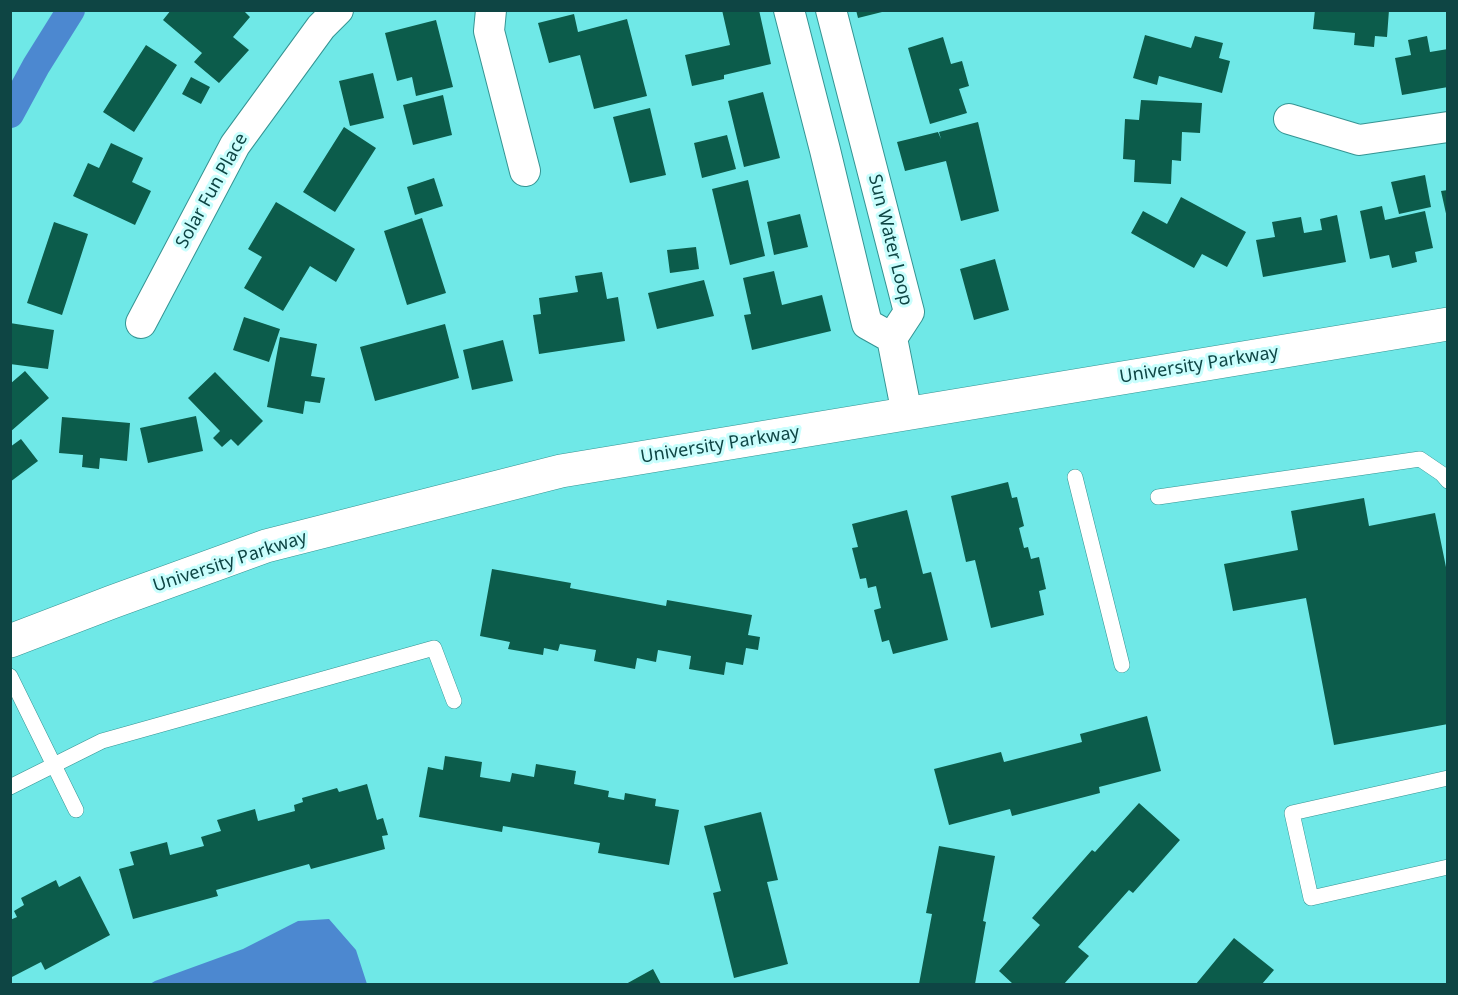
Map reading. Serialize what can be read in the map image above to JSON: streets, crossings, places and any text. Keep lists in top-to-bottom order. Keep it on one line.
{"streets":{"main road":["University Parkway"],"street":["Solar Fun Place","Sun Water Loop"]}}
